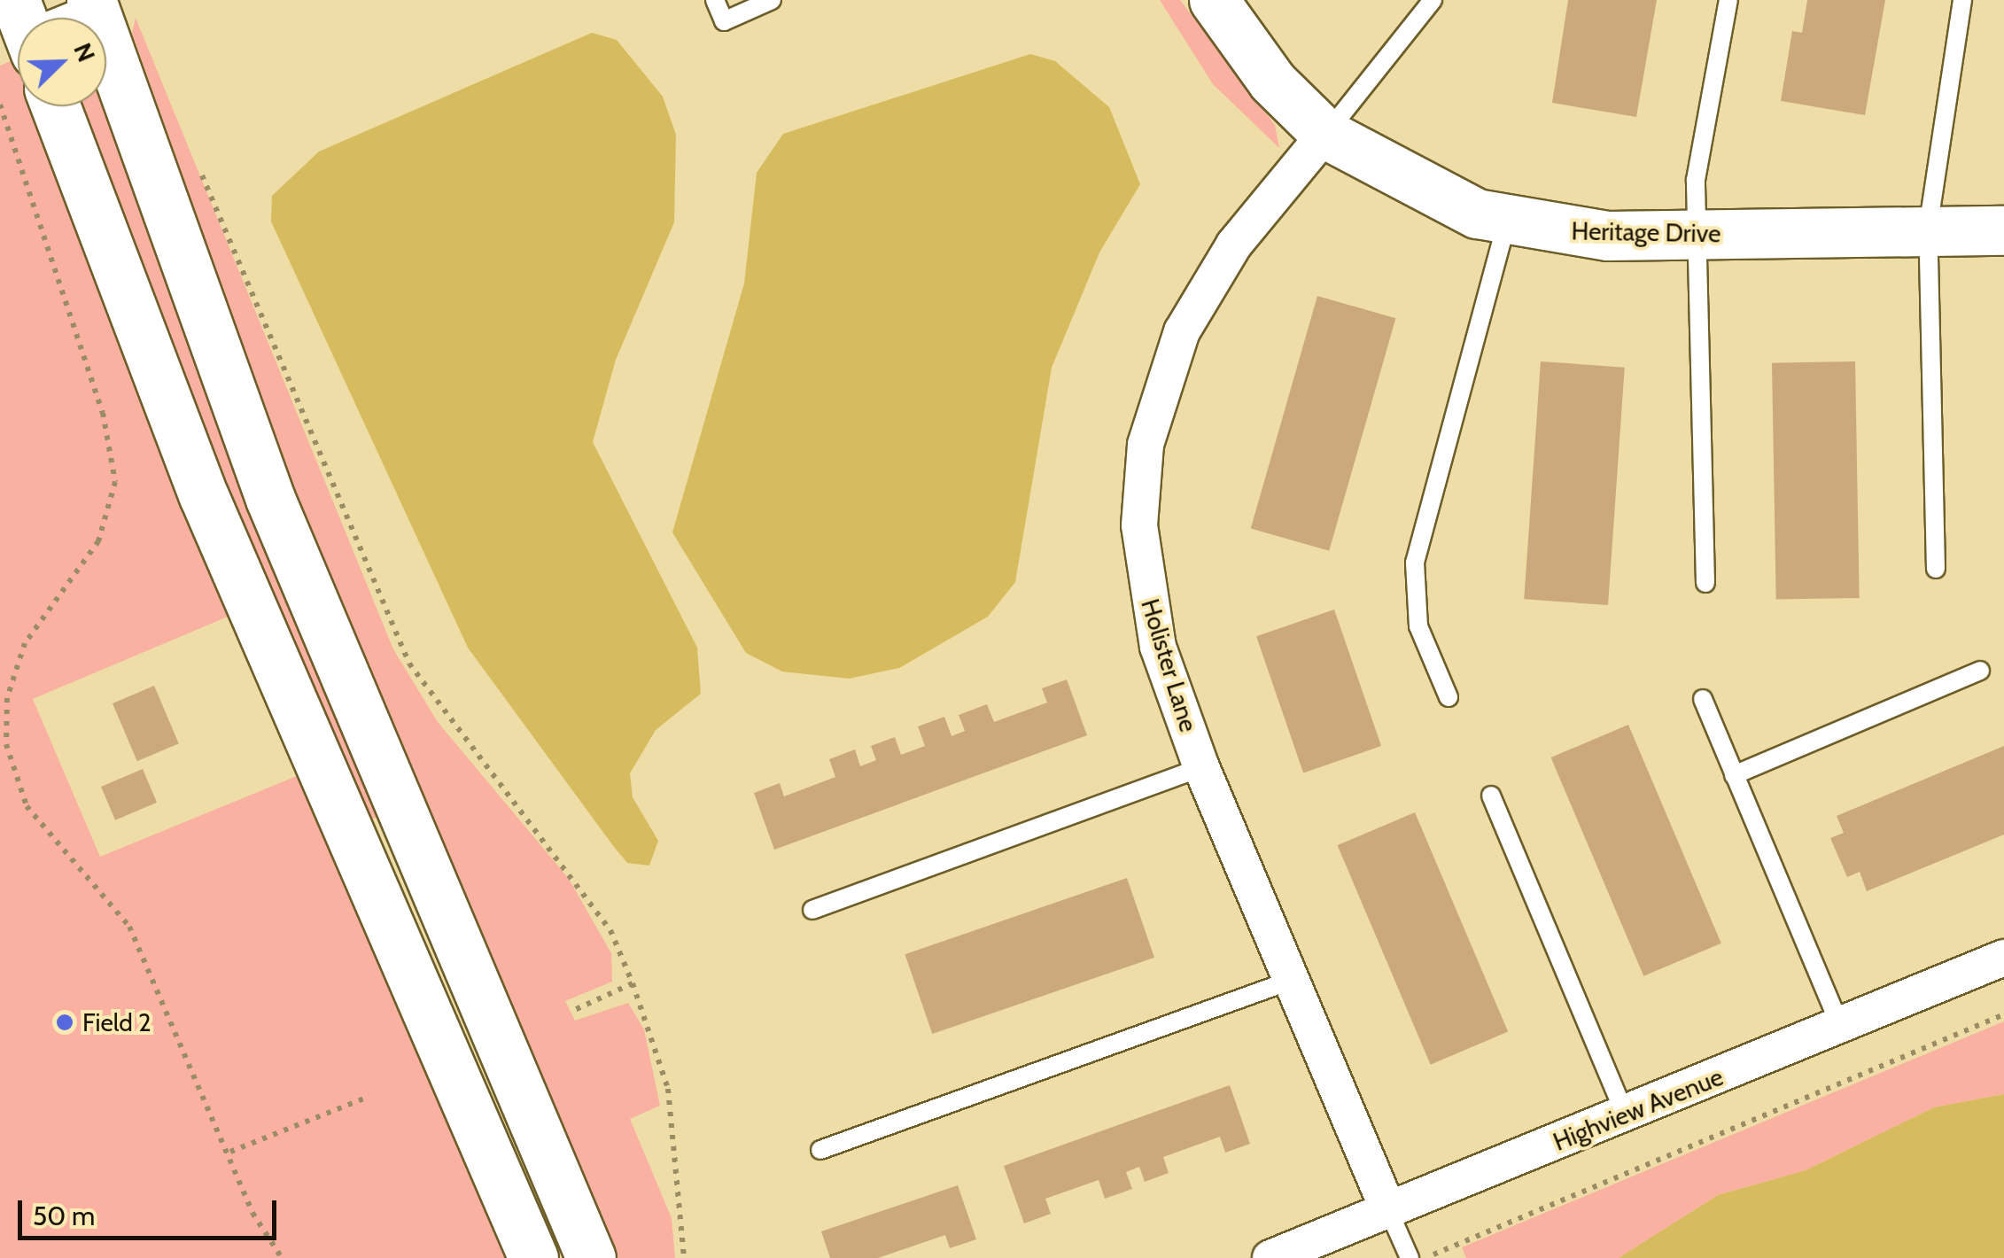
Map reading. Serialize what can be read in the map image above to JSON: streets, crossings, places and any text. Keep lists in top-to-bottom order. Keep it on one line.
{"streets":{"main road":["Heritage Drive"],"street":["Holister Lane","Highview Avenue"]},"crossings":[["Heritage Drive","Holister Lane"],["Holister Lane","Highview Avenue"]],"places":["Field 2"],"scale_bar":"50 m","north":"top right"}
